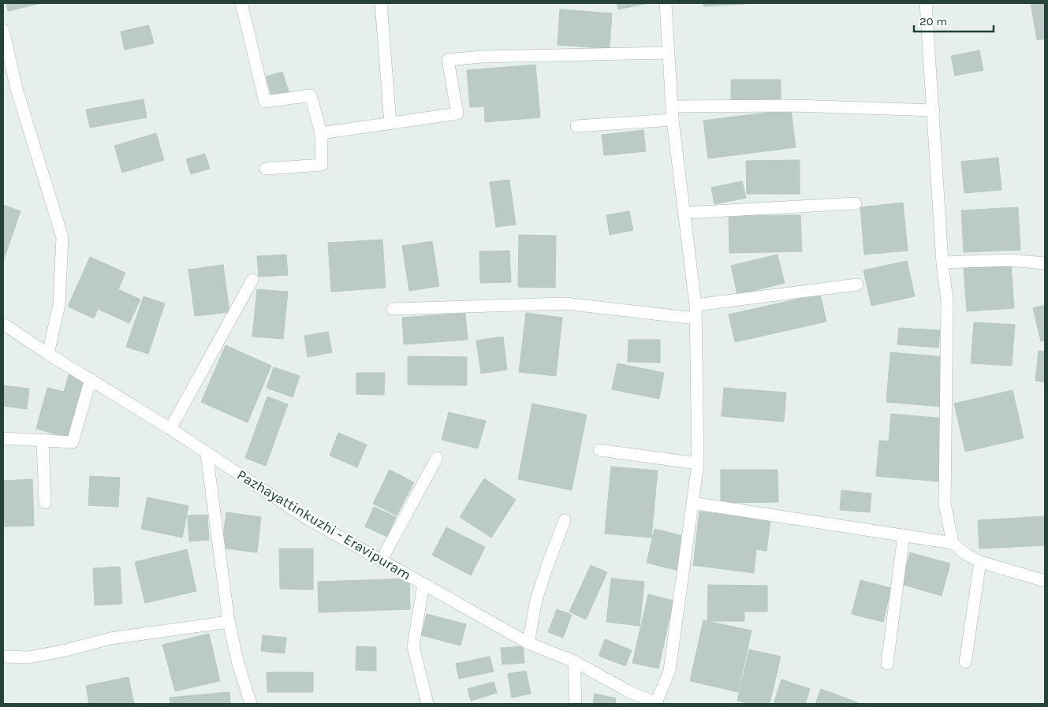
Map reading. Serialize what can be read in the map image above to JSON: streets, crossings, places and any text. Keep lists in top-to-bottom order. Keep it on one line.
{"streets":{"street":["Pazhayattinkuzhi - Eravipuram"]},"scale_bar":"20 m"}
